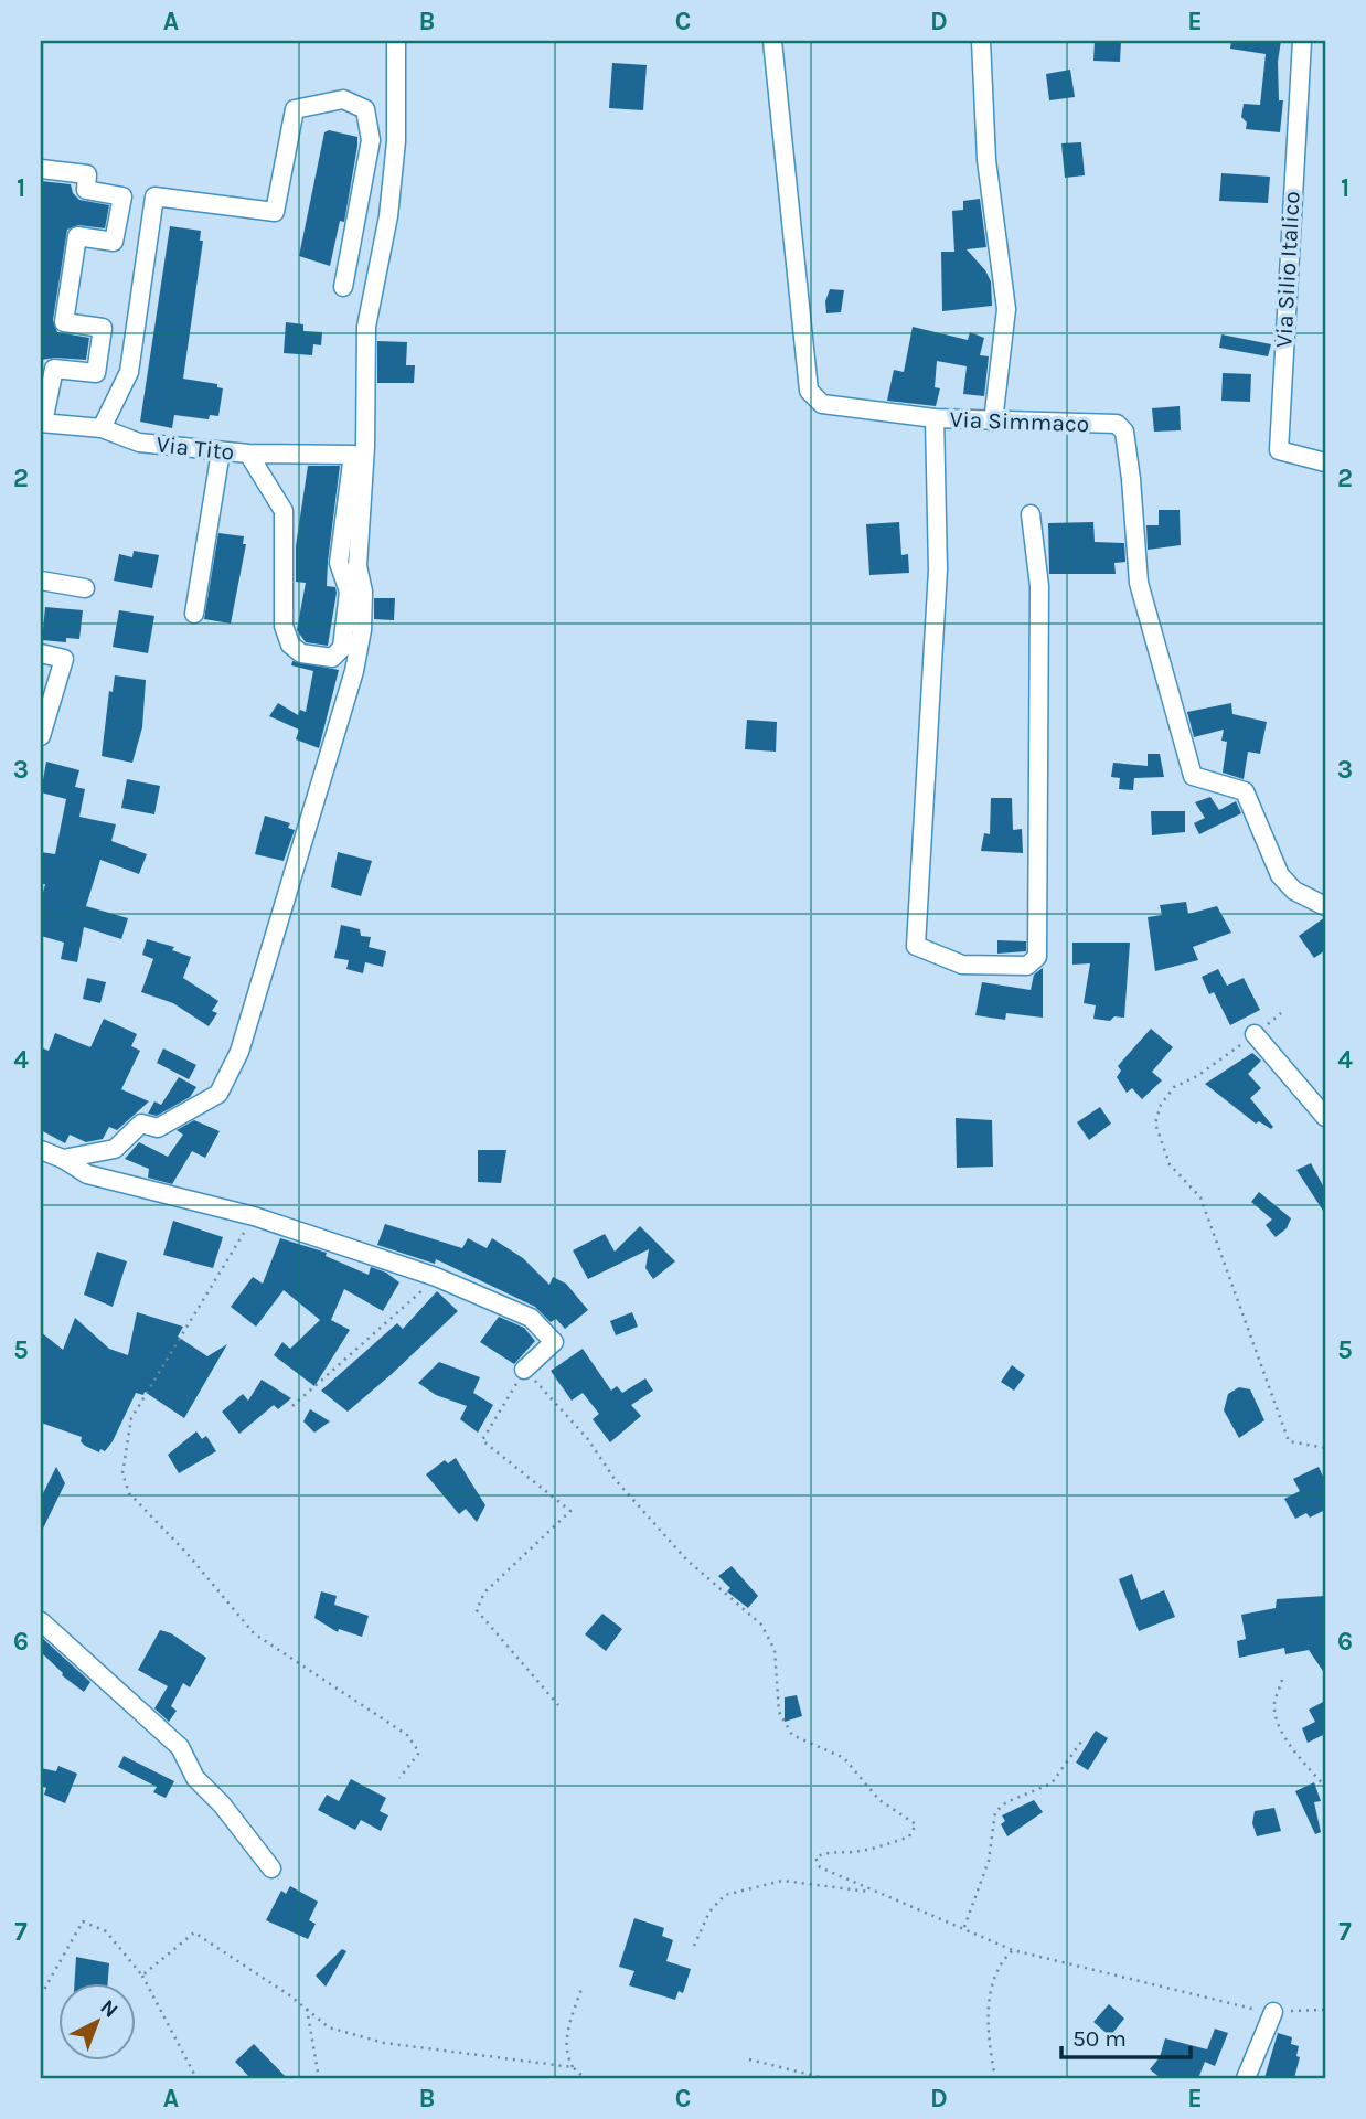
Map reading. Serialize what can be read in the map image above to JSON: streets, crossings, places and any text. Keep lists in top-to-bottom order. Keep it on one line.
{"streets":{"street":["Via Silio Italico","Via Simmaco","Via Tito"]},"scale_bar":"50 m","north":"top right","grid":{"columns":["A","B","C","D","E"],"rows":["1","2","3","4","5","6","7"]}}
